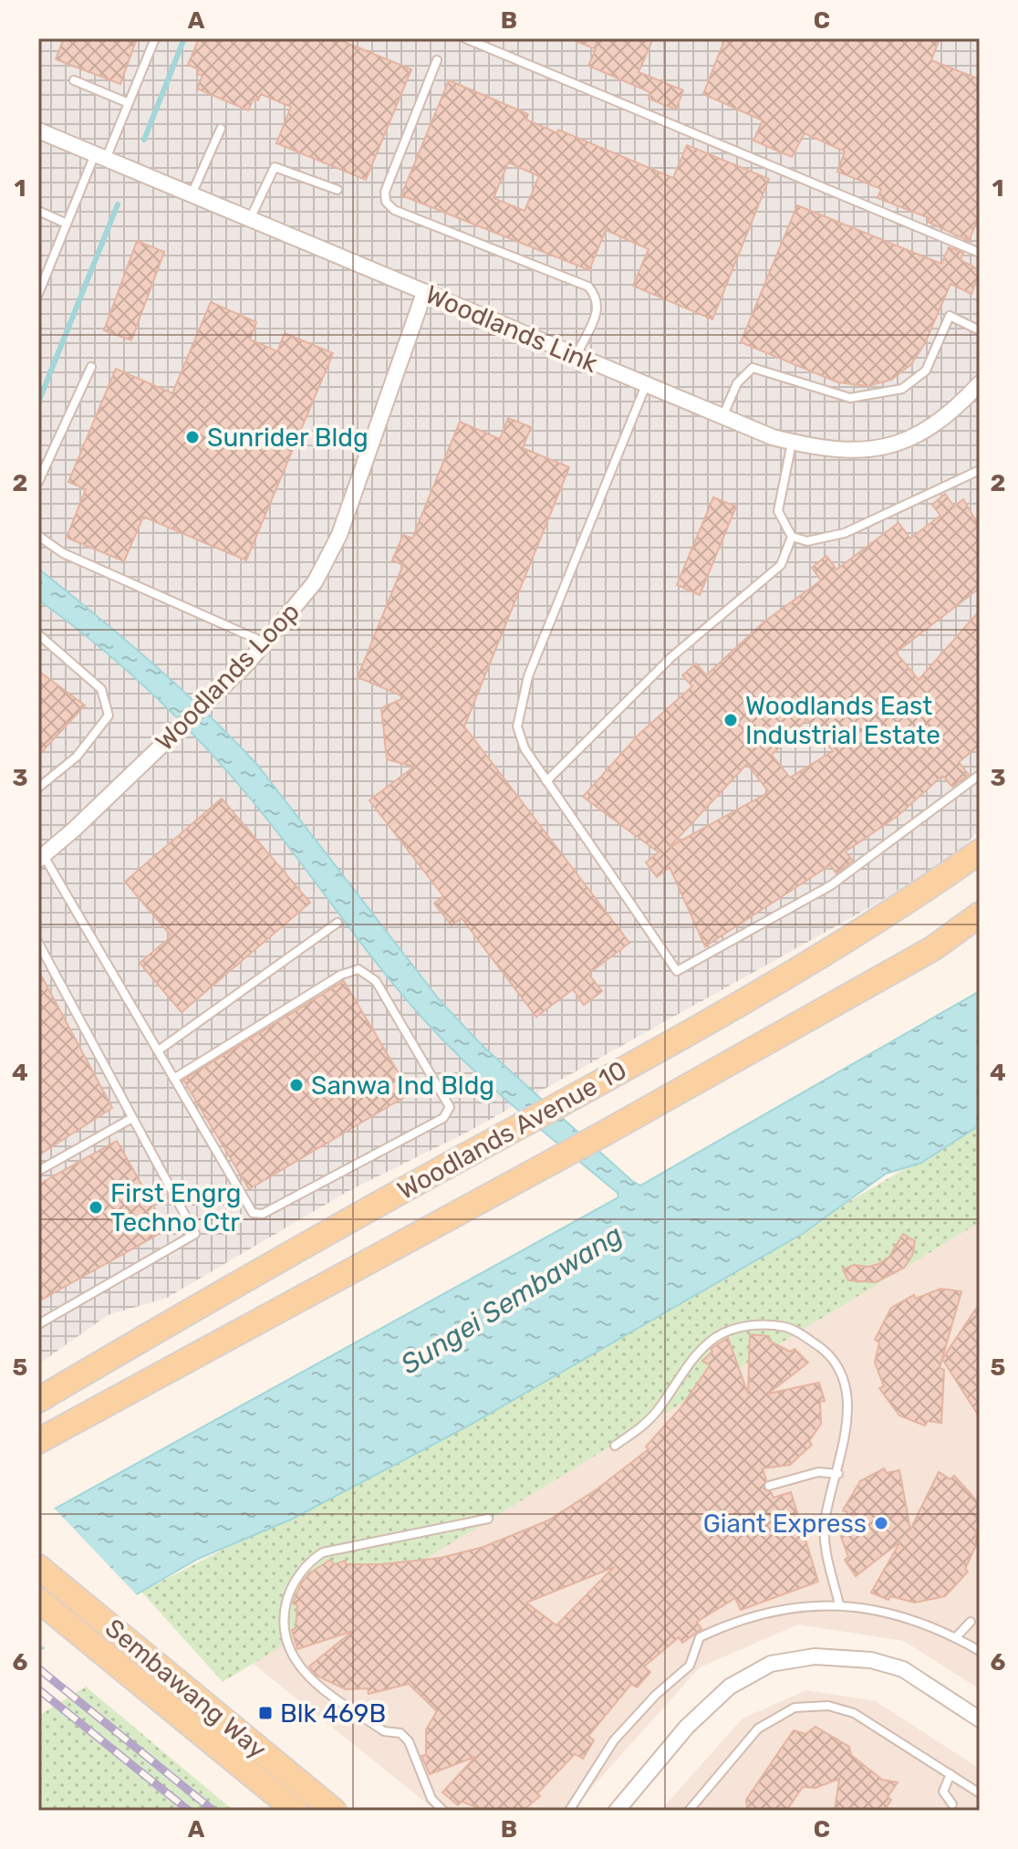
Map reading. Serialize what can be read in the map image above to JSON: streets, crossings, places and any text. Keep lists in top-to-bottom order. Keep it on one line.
{"streets":{"main road":["Woodlands Avenue 10","Sembawang Way"],"street":["Woodlands Link","Woodlands Loop"]},"crossings":[["Woodlands Link","Woodlands Loop"]],"water":["Sungei Sembawang"],"places":{"other":["Sunrider Bldg","Woodlands East Industrial Estate","Sanwa Ind Bldg","First Engrg Techno Ctr","Giant Express"],"transit":["Blk 469B"]},"grid":{"columns":["A","B","C"],"rows":["1","2","3","4","5","6"]}}
